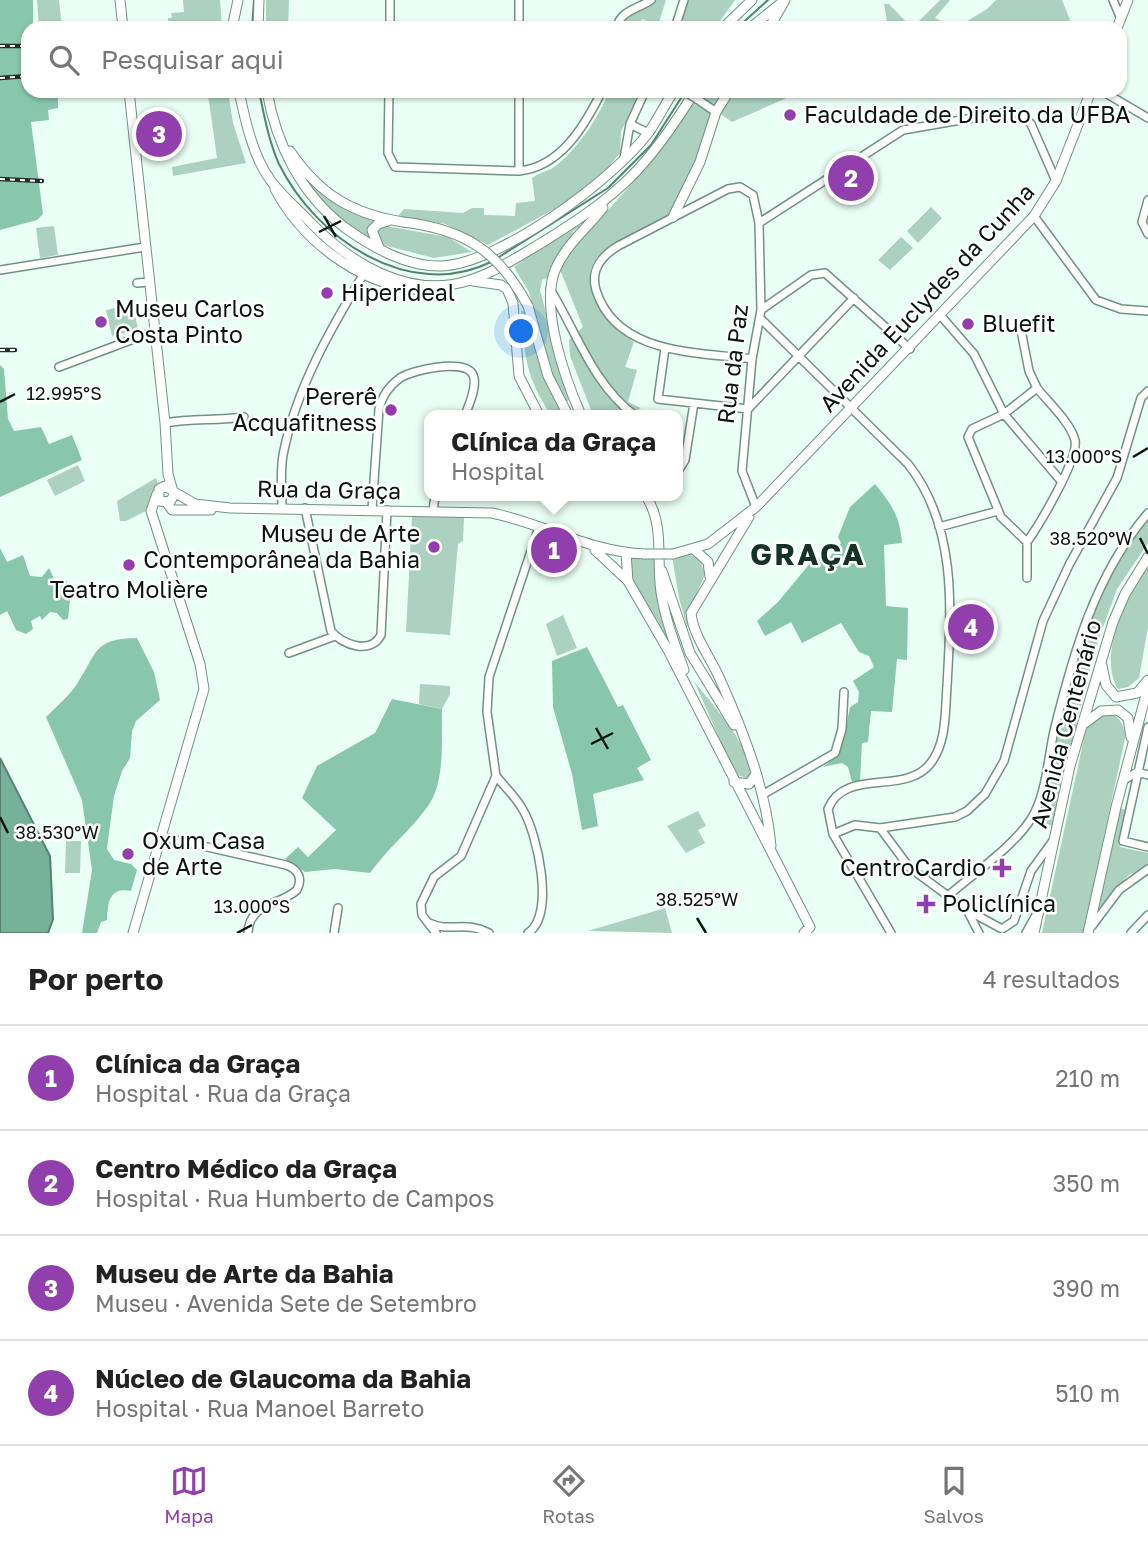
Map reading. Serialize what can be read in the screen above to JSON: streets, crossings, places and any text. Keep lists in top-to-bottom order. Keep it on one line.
{"streets":{"main road":["Avenida Euclydes da Cunha","Rua da Graça","Avenida Centenário"],"street":["Rua da Paz"]},"crossings":[["Avenida Euclydes da Cunha","Rua da Paz"]],"districts":["GRAÇA"],"places":{"other":["Faculdade de Direito da UFBA","Hiperideal","Museu Carlos Costa Pinto","Bluefit","Pererê Acquafitness","Museu de Arte Contemporânea da Bahia","Teatro Molière","Oxum Casa de Arte"],"health":["CentroCardio","Policlínica"]},"page":{"search":"Pesquisar aqui","pins":["3","2","1","4"],"popup":["Clínica da Graça","Hospital"],"heading":["Por perto","4 resultados"],"list":[{"mark":"1","name":"Clínica da Graça","note":"Hospital · Rua da Graça","value":"210 m"},{"mark":"2","name":"Centro Médico da Graça","note":"Hospital · Rua Humberto de Campos","value":"350 m"},{"mark":"3","name":"Museu de Arte da Bahia","note":"Museu · Avenida Sete de Setembro","value":"390 m"},{"mark":"4","name":"Núcleo de Glaucoma da Bahia","note":"Hospital · Rua Manoel Barreto","value":"510 m"}],"nav":["Mapa","Rotas","Salvos"]},"coordinates":["12.995°S","13.000°S","38.520°W","38.530°W","38.525°W"]}
